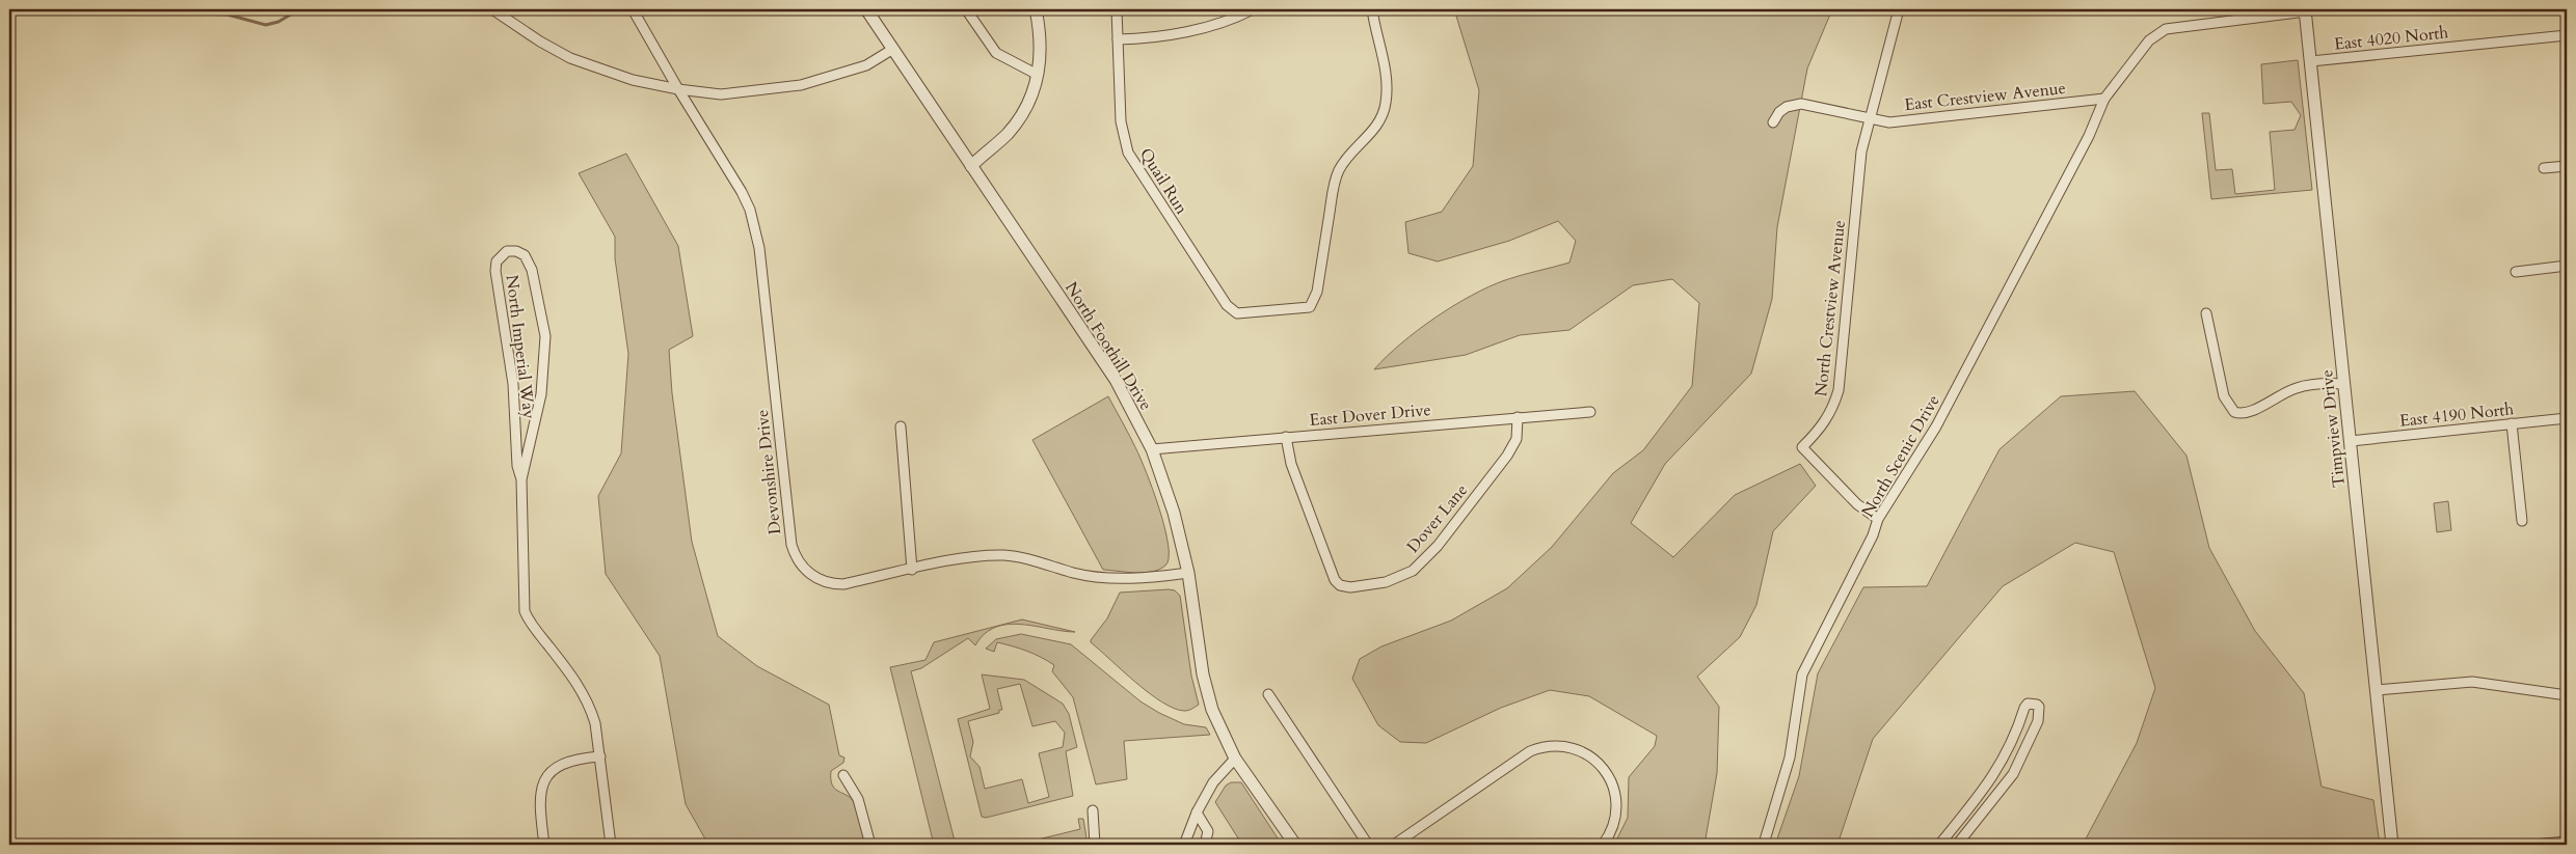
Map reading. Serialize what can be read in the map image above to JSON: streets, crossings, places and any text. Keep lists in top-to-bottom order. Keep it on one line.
{"streets":{"street":["East 4020 North","East Crestview Avenue","Quail Run","North Crestview Avenue","North Foothill Drive","North Imperial Way","East Dover Drive","East 4190 North","Timpview Drive","North Scenic Drive","Devonshire Drive","Dover Lane"]},"crossings":[["East 4020 North","Timpview Drive"],["East Crestview Avenue","North Crestview Avenue"],["East Crestview Avenue","North Scenic Drive"],["North Crestview Avenue","North Scenic Drive"],["North Foothill Drive","East Dover Drive"],["North Foothill Drive","Devonshire Drive"],["East Dover Drive","Dover Lane"],["East 4190 North","Timpview Drive"],["Timpview Drive","North Scenic Drive"]]}
